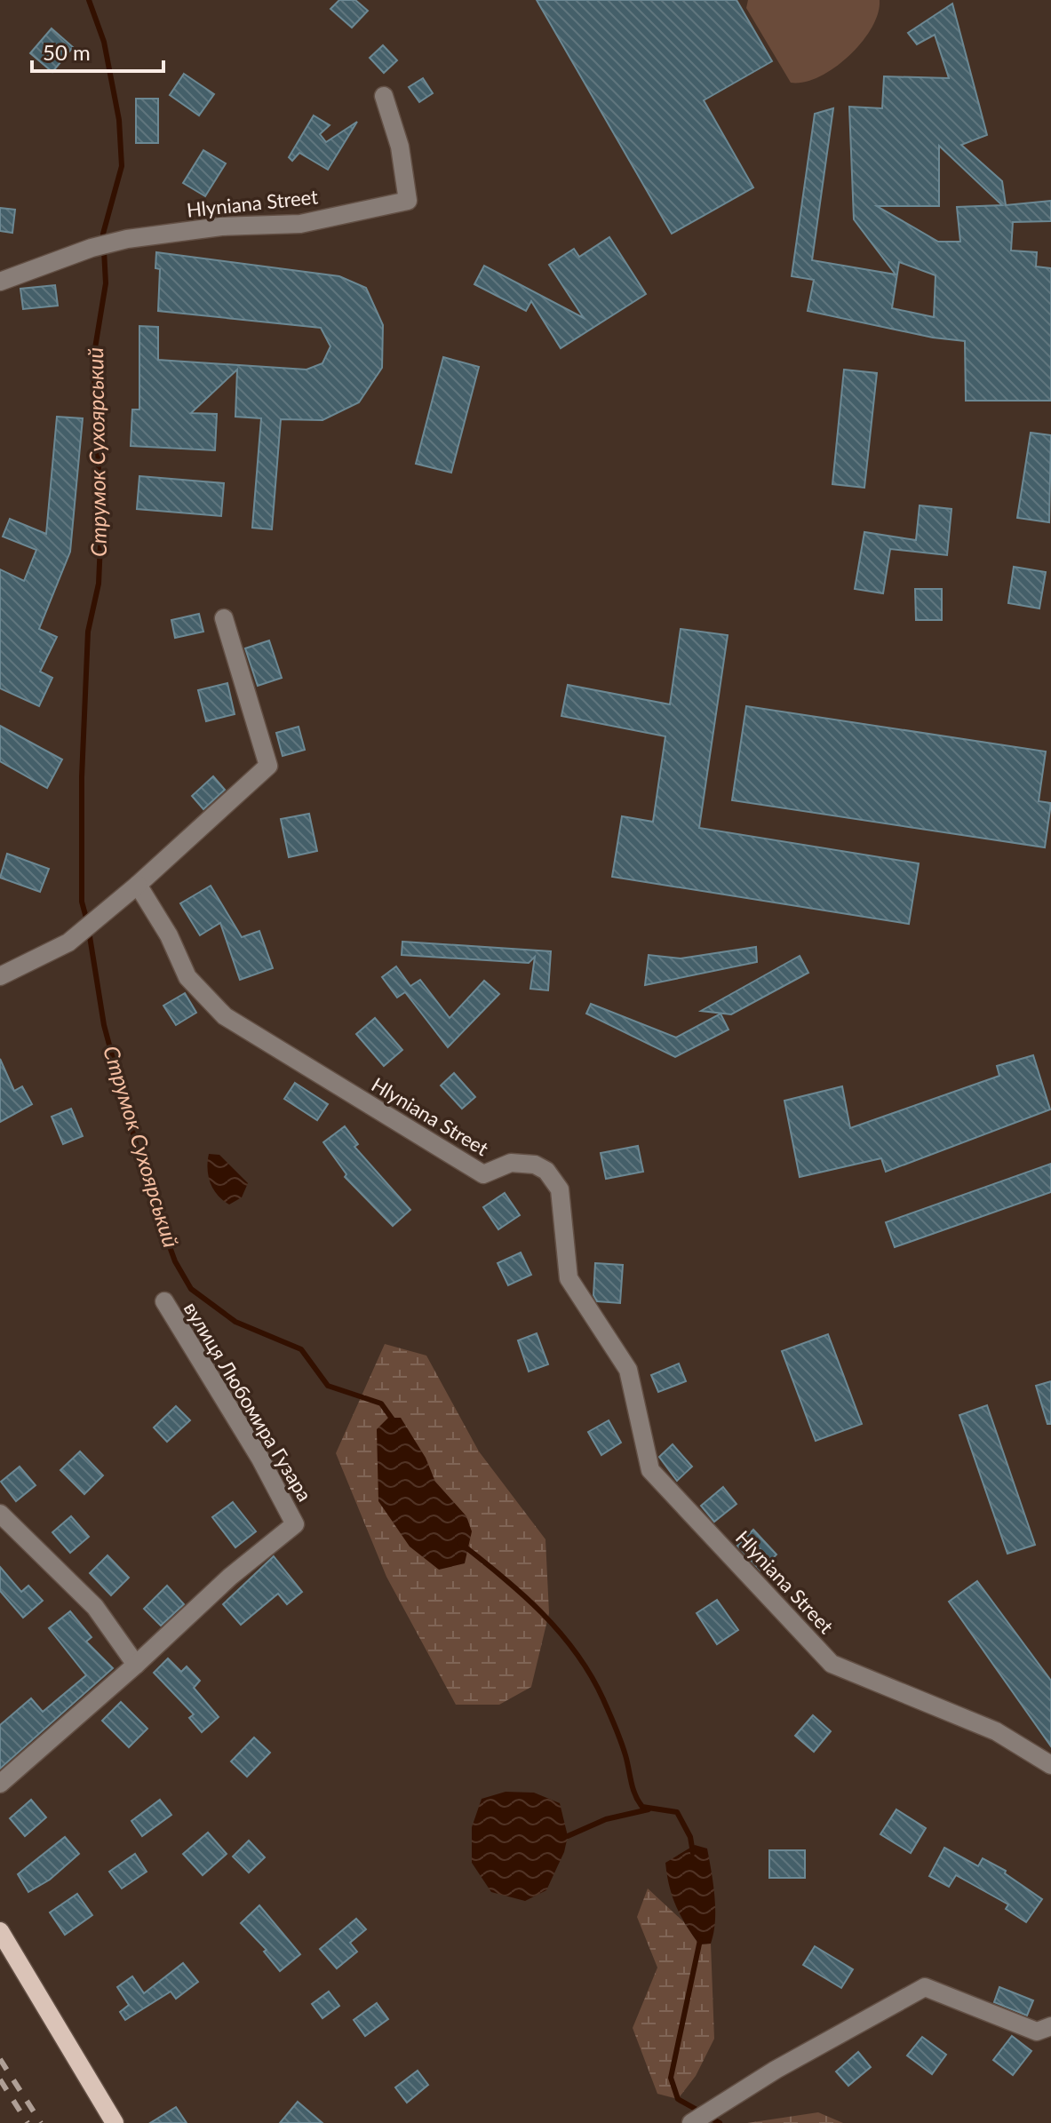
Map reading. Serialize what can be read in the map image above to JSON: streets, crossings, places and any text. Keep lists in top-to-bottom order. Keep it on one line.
{"streets":{"street":["Hlyniana Street","вулиця Любомира Гузара"]},"water":["Струмок Сухоярський"],"scale_bar":"50 m"}
